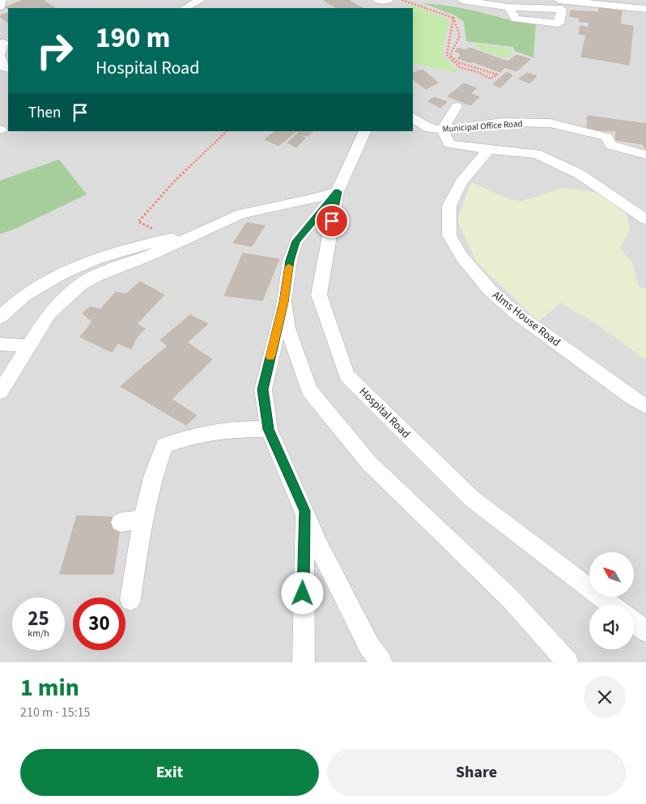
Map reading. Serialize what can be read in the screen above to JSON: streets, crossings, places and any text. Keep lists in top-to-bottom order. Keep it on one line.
{"streets":{"street":["Municipal Office Road","Alms House Road","Hospital Road"]},"north":"top left","page":{"turn":["190 m","Hospital Road"],"then":"Then","speed":"25 km/h","limit":"30","heading":["1 min","210 m · 15:15"],"buttons":["Exit","Share"]}}
